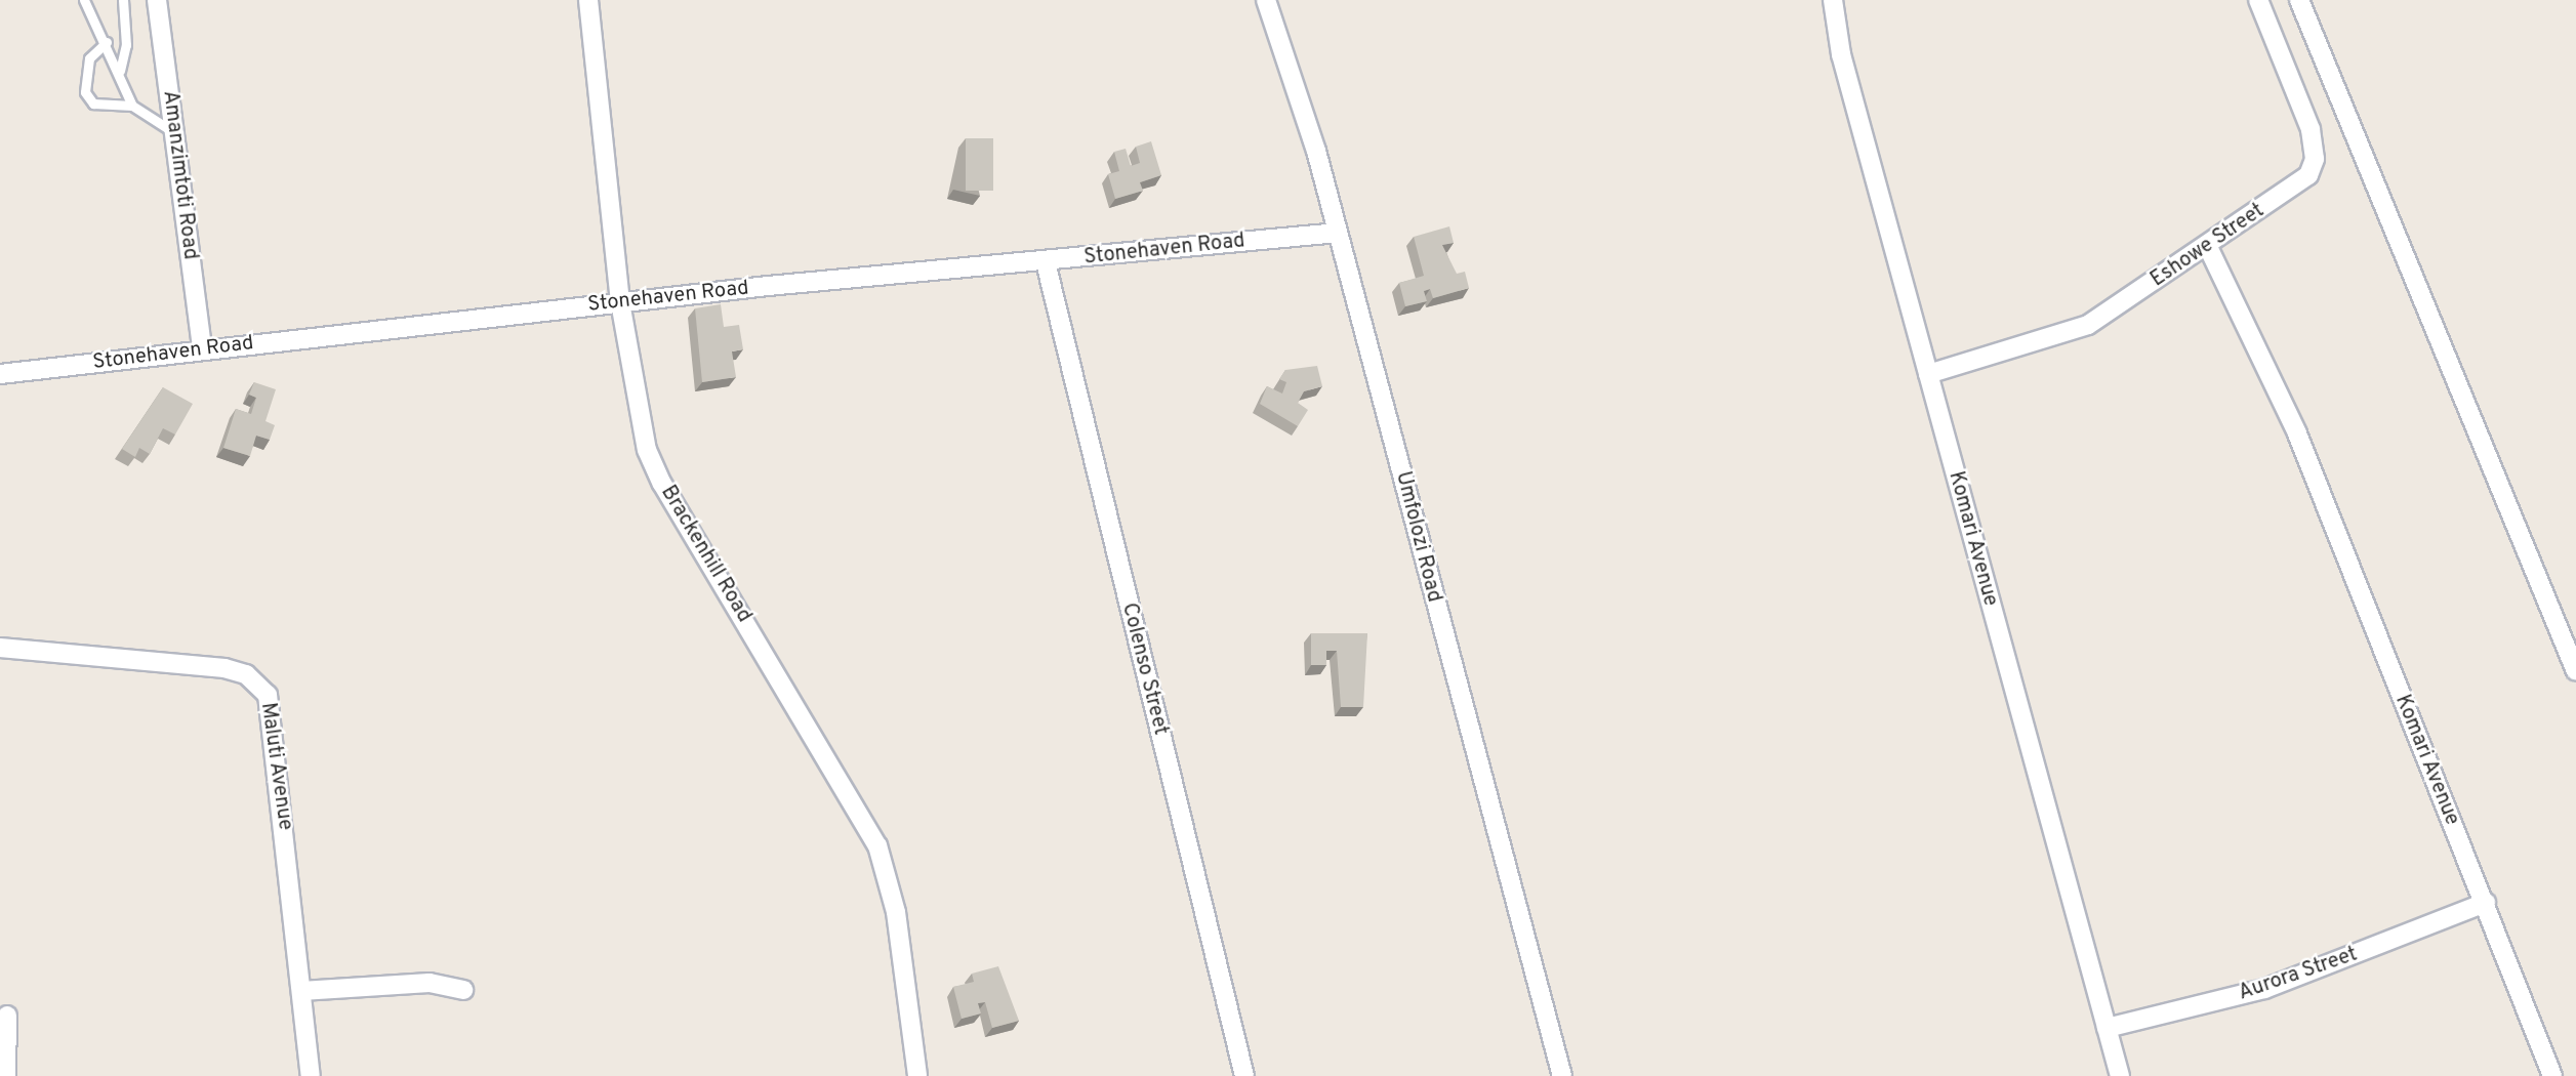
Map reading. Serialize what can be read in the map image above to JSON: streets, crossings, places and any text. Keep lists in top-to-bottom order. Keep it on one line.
{"streets":{"street":["Amanzimtoti Road","Eshowe Street","Stonehaven Road","Umfolozi Road","Komari Avenue","Brackenhill Road","Colenso Street","Maluti Avenue","Aurora Street"]},"crossings":[["Amanzimtoti Road","Stonehaven Road"],["Eshowe Street","Komari Avenue"],["Stonehaven Road","Umfolozi Road"],["Stonehaven Road","Brackenhill Road"],["Stonehaven Road","Colenso Street"],["Komari Avenue","Aurora Street"]]}
